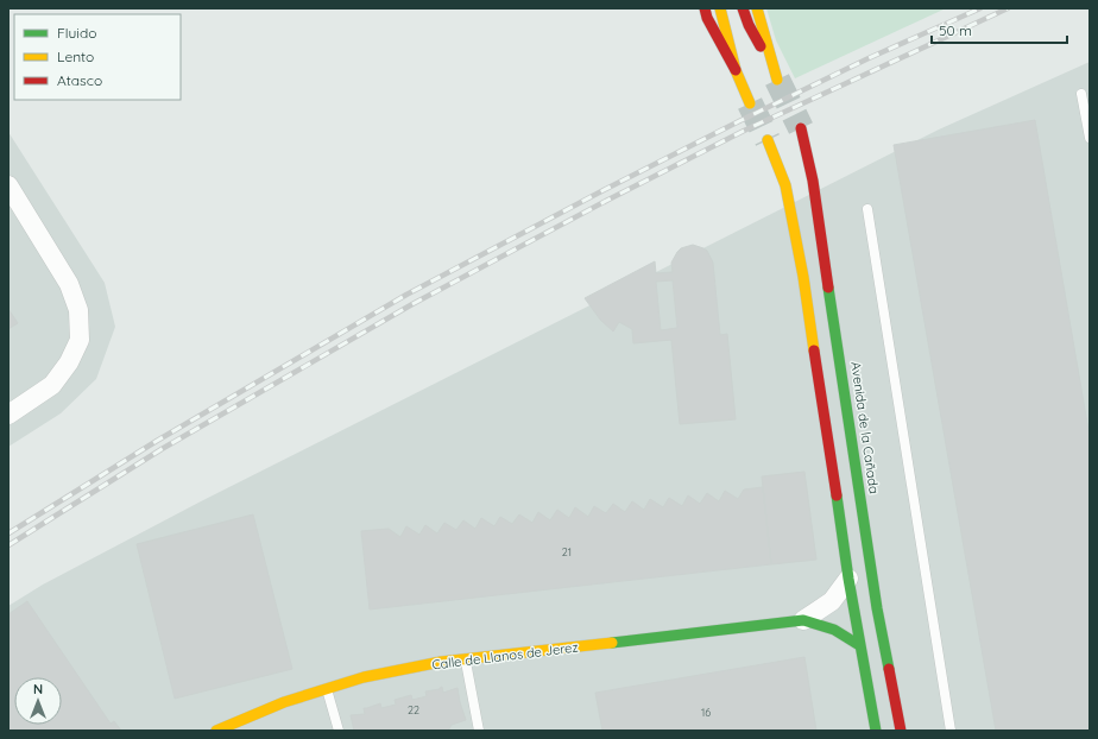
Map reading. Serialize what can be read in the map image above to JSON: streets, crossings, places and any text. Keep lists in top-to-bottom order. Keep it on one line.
{"streets":{"main road":["Avenida de la Cañada","Calle de Llanos de Jerez"]},"house_numbers":["21","22","16"],"legend":["Fluido","Lento","Atasco"],"scale_bar":"50 m","north":"top"}
